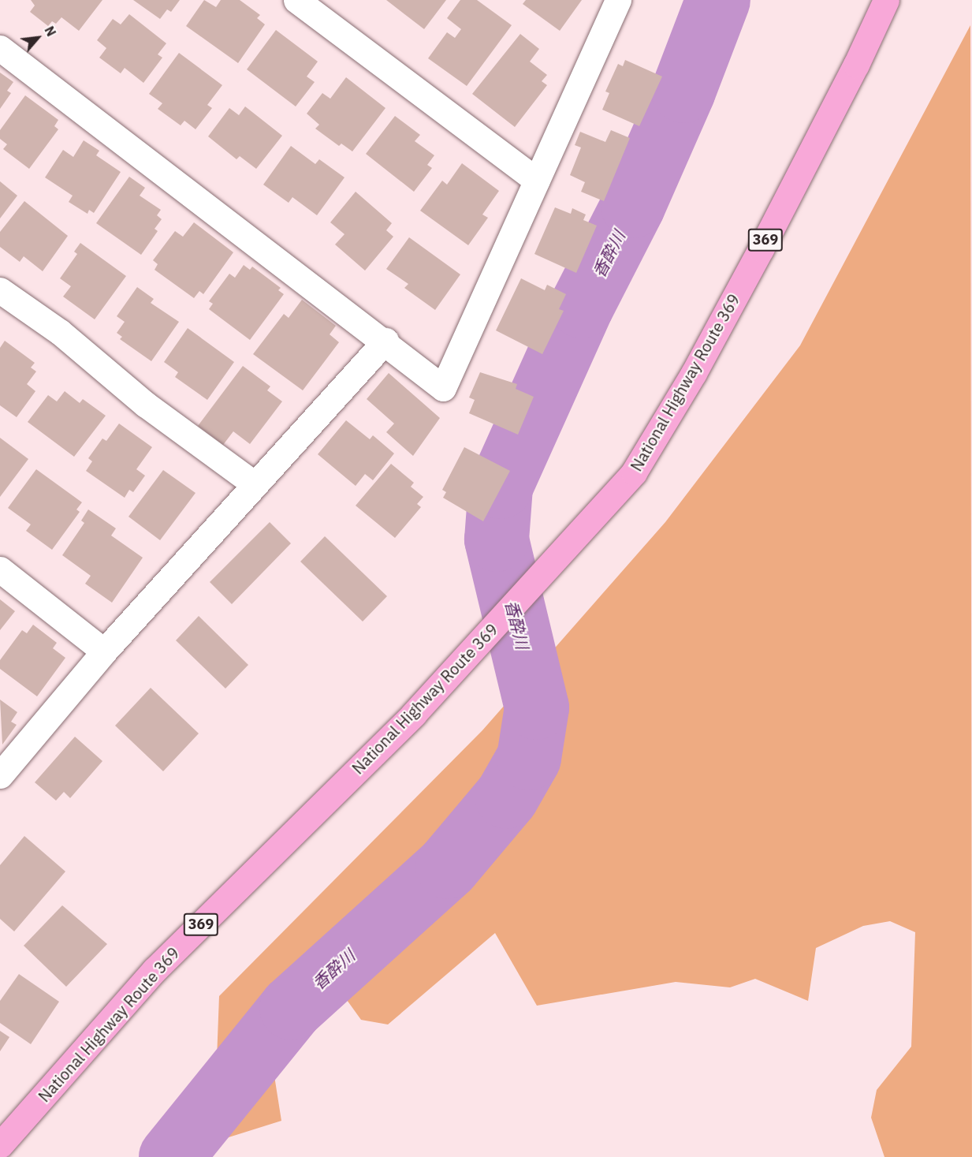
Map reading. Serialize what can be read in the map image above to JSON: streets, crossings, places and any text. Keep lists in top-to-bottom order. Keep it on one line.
{"streets":{"highway":["369","National Highway Route 369"]},"water":["香酔川"],"north":"top right"}
